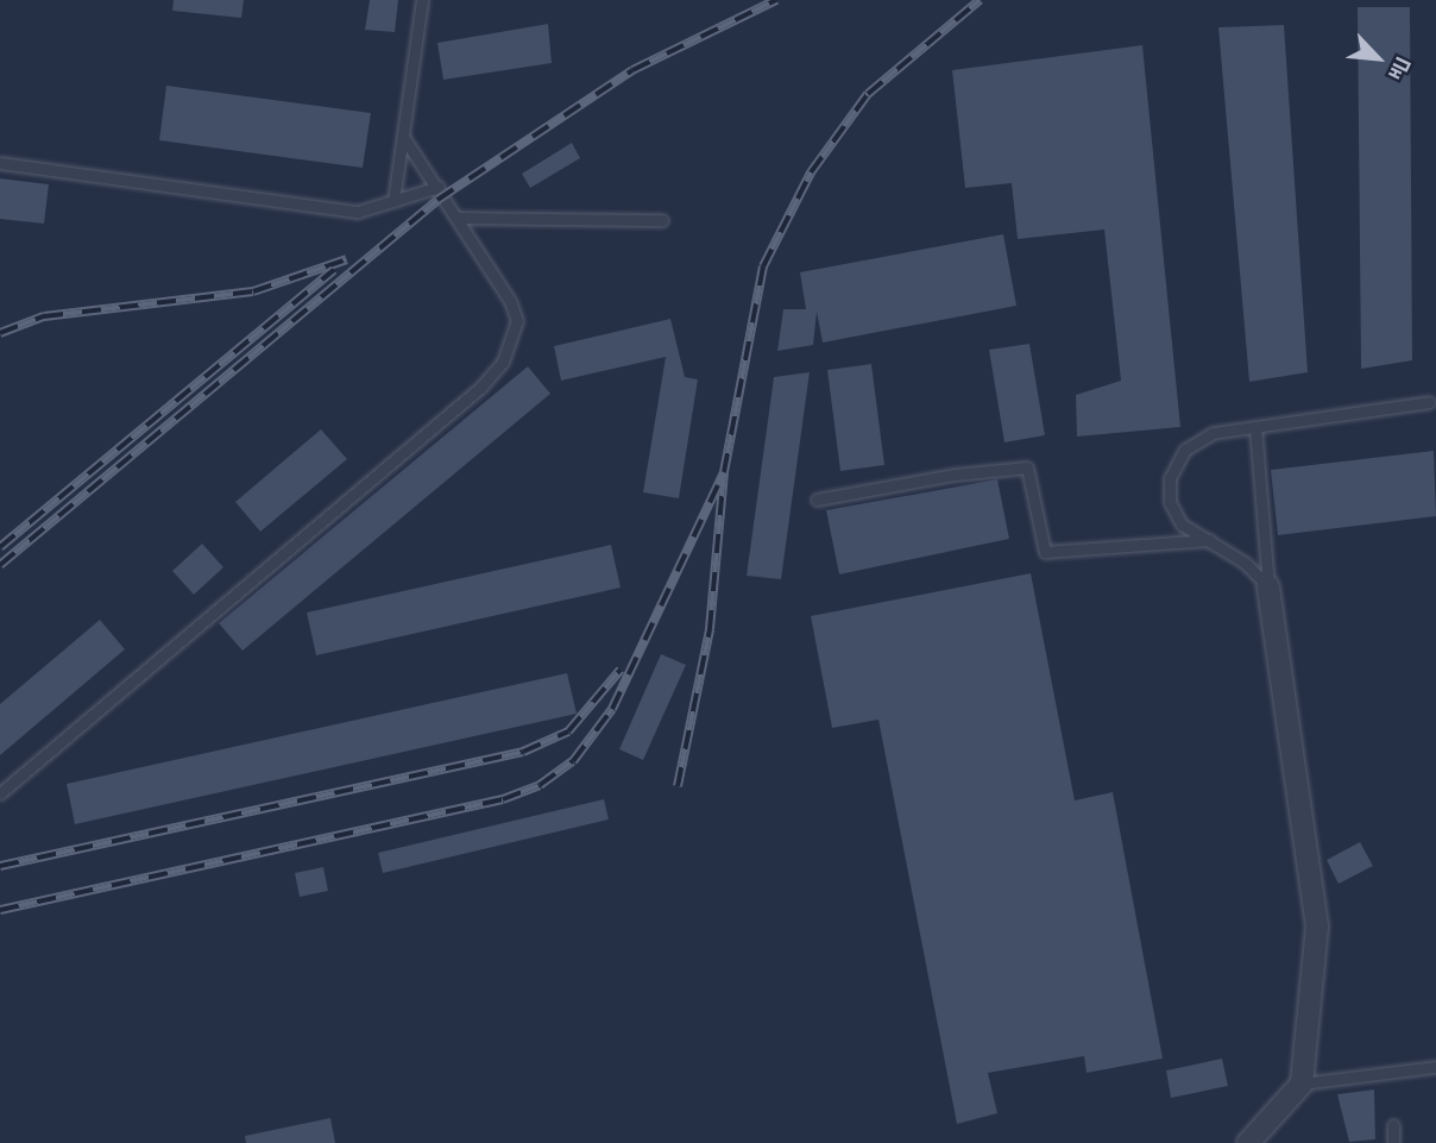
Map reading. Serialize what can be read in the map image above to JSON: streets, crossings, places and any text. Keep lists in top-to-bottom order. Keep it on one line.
{"north":"bottom right"}
